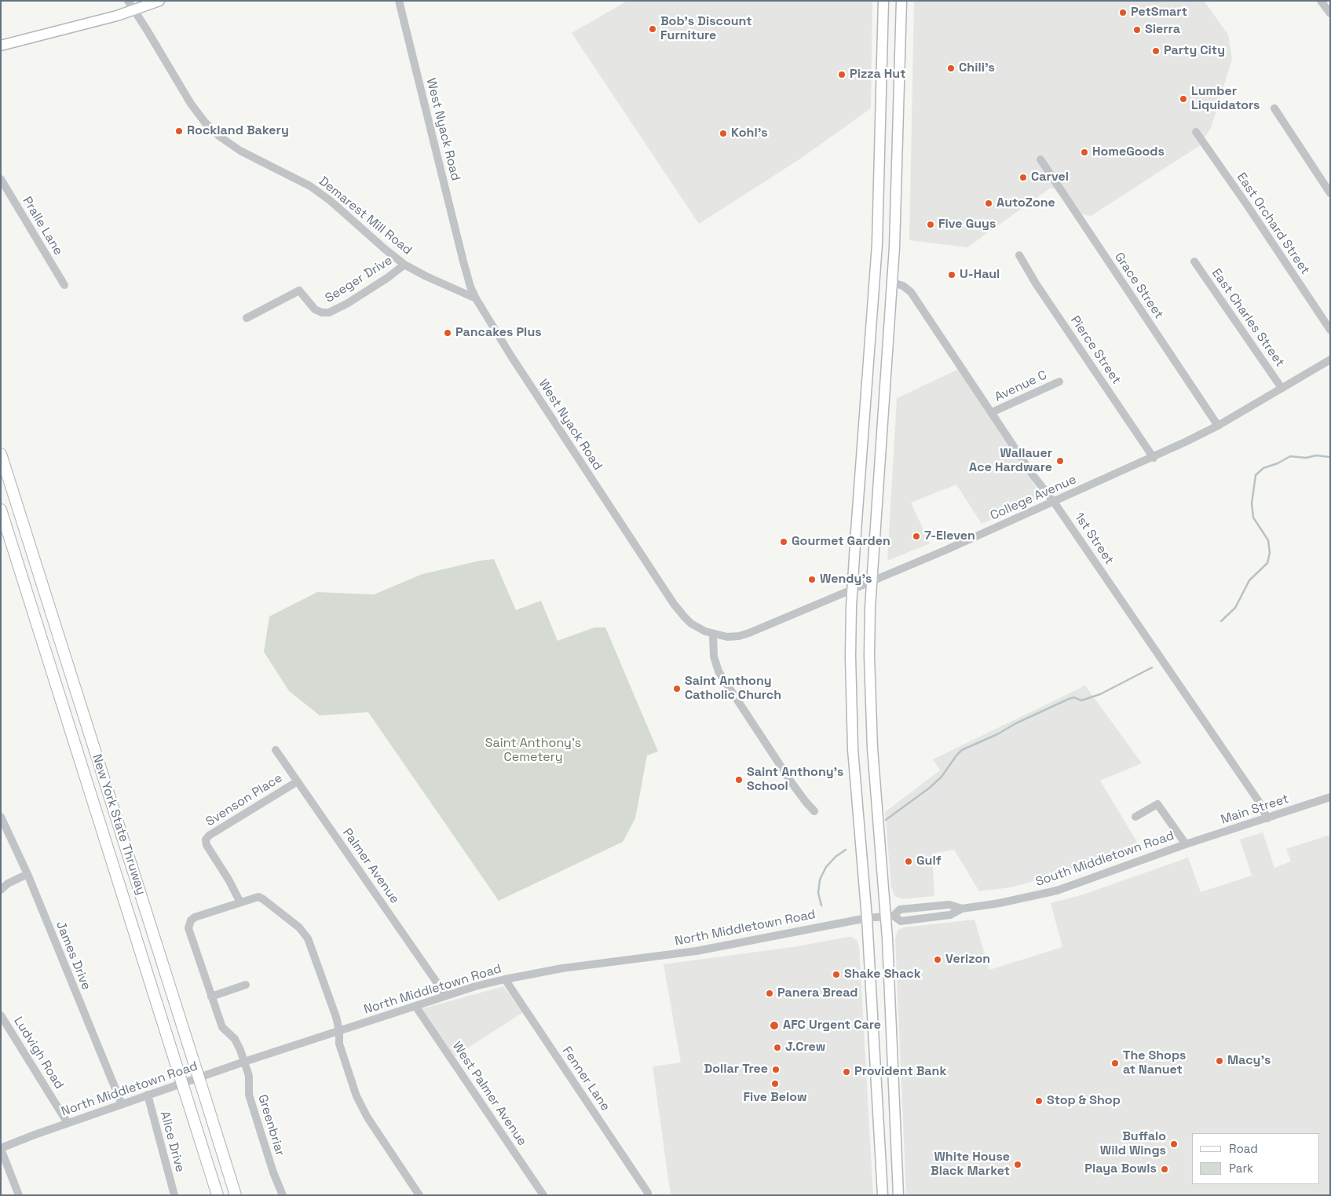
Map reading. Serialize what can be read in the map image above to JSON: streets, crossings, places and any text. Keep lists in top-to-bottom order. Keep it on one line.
{"streets":{"highway":["New York State Thruway"],"street":["West Nyack Road","Demarest Mill Road","East Orchard Street","Pralle Lane","Seeger Drive","Grace Street","East Charles Street","Pierce Street","Avenue C","College Avenue","1st Street","Svenson Place","Main Street","South Middletown Road","Palmer Avenue","North Middletown Road","James Drive","Ludvigh Road","Fenner Lane","West Palmer Avenue","Greenbriar","Alice Drive"]},"crossings":[["West Nyack Road","Demarest Mill Road"],["West Nyack Road","College Avenue"],["Demarest Mill Road","Seeger Drive"],["Grace Street","College Avenue"],["East Charles Street","College Avenue"],["Pierce Street","College Avenue"],["Avenue C","1st Street"],["College Avenue","1st Street"],["1st Street","Main Street"],["Svenson Place","Palmer Avenue"],["Svenson Place","Greenbriar"],["Main Street","South Middletown Road"],["South Middletown Road","North Middletown Road"],["Palmer Avenue","North Middletown Road"],["North Middletown Road","James Drive"],["North Middletown Road","Ludvigh Road"],["North Middletown Road","Fenner Lane"],["North Middletown Road","West Palmer Avenue"],["North Middletown Road","Greenbriar"],["North Middletown Road","Alice Drive"]],"parks":["Saint Anthony's Cemetery"],"places":["PetSmart","Bob's Discount Furniture","Sierra","Party City","Chili's","Pizza Hut","Lumber Liquidators","Rockland Bakery","Kohl's","HomeGoods","Carvel","AutoZone","Five Guys","U-Haul","Pancakes Plus","Wallauer Ace Hardware","7-Eleven","Gourmet Garden","Wendy's","Saint Anthony Catholic Church","Saint Anthony's School","Gulf","Verizon","Shake Shack","Panera Bread","AFC Urgent Care","J.Crew","Macy's","The Shops at Nanuet","Dollar Tree","Provident Bank","Five Below","Stop & Shop","Buffalo Wild Wings","White House Black Market","Playa Bowls"],"legend":["Road","Park"]}
